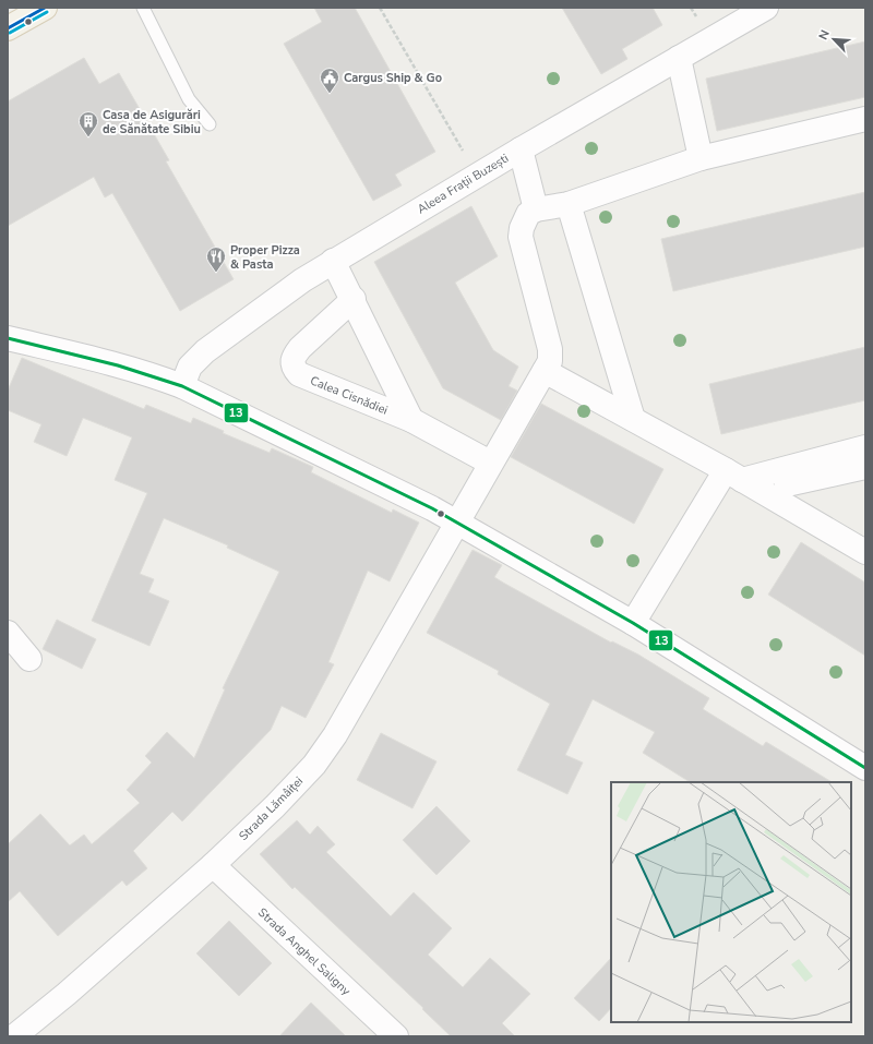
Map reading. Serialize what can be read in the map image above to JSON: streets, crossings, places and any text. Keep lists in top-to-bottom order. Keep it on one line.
{"streets":{"street":["Aleea Frații Buzești","Calea Cisnădiei","Strada Lămâiței","Strada Anghel Saligny"]},"crossings":[["Strada Lămâiței","Strada Anghel Saligny"]],"places":{"public building":["Cargus Ship & Go"],"building":["Casa de Asigurări de Sănătate Sibiu"],"restaurant":["Proper Pizza & Pasta"]},"lines":["transit line 13"],"north":"top left"}
